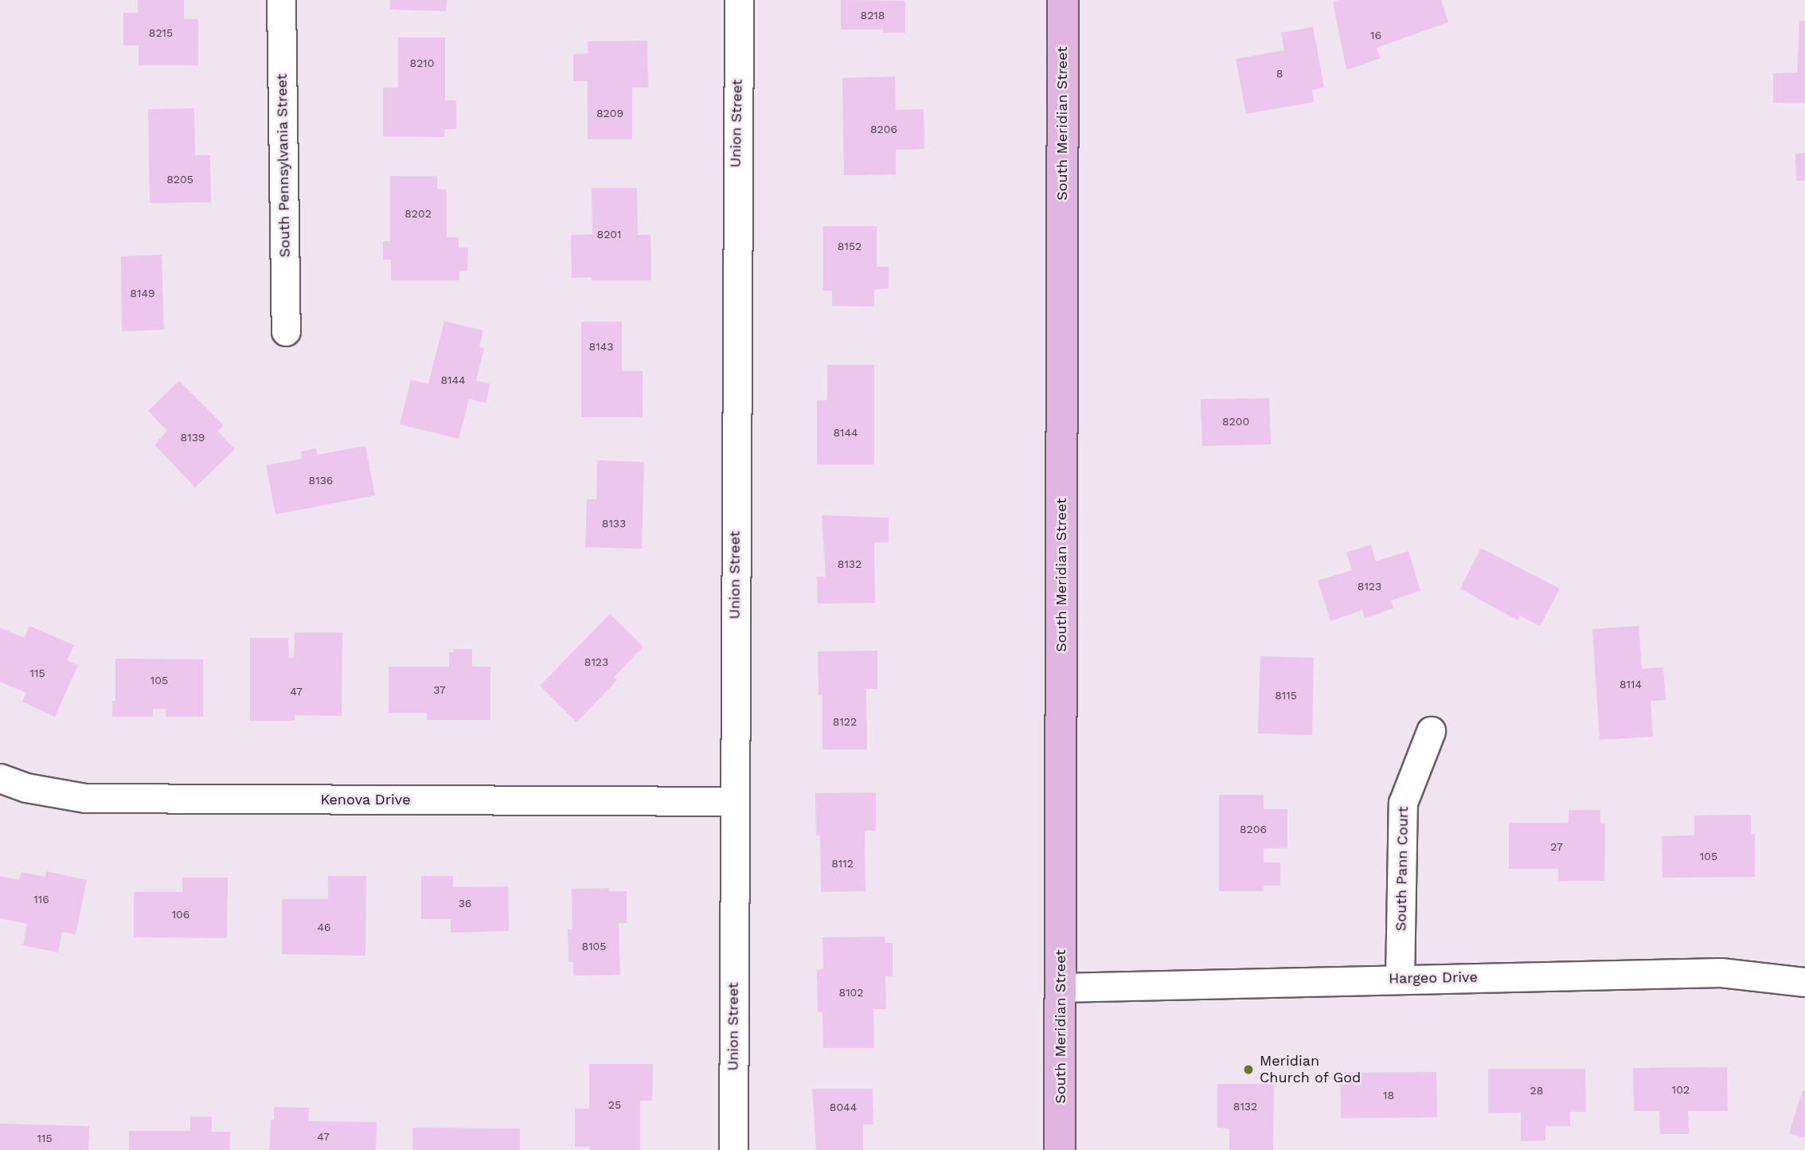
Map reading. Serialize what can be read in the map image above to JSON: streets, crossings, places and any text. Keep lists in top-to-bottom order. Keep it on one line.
{"streets":{"main road":["South Meridian Street"],"street":["Union Street","South Pennsylvania Street","Kenova Drive","South Pann Court","Hargeo Drive"]},"crossings":[["Union Street","Kenova Drive"],["South Meridian Street","Hargeo Drive"],["South Pann Court","Hargeo Drive"]],"places":["Meridian Church of God"],"house_numbers":["8218","8215","16","8210","8","8209","8206","8205","8202","8201","8152","8149","8143","8144","8200","8144","8139","8136","8133","8132","8123","8123","115","105","8114","37","47","8115","8122","8206","27","105","8112","116","36","106","46","8105","8102","102","28","18","25","8132","8044","47","115"]}
